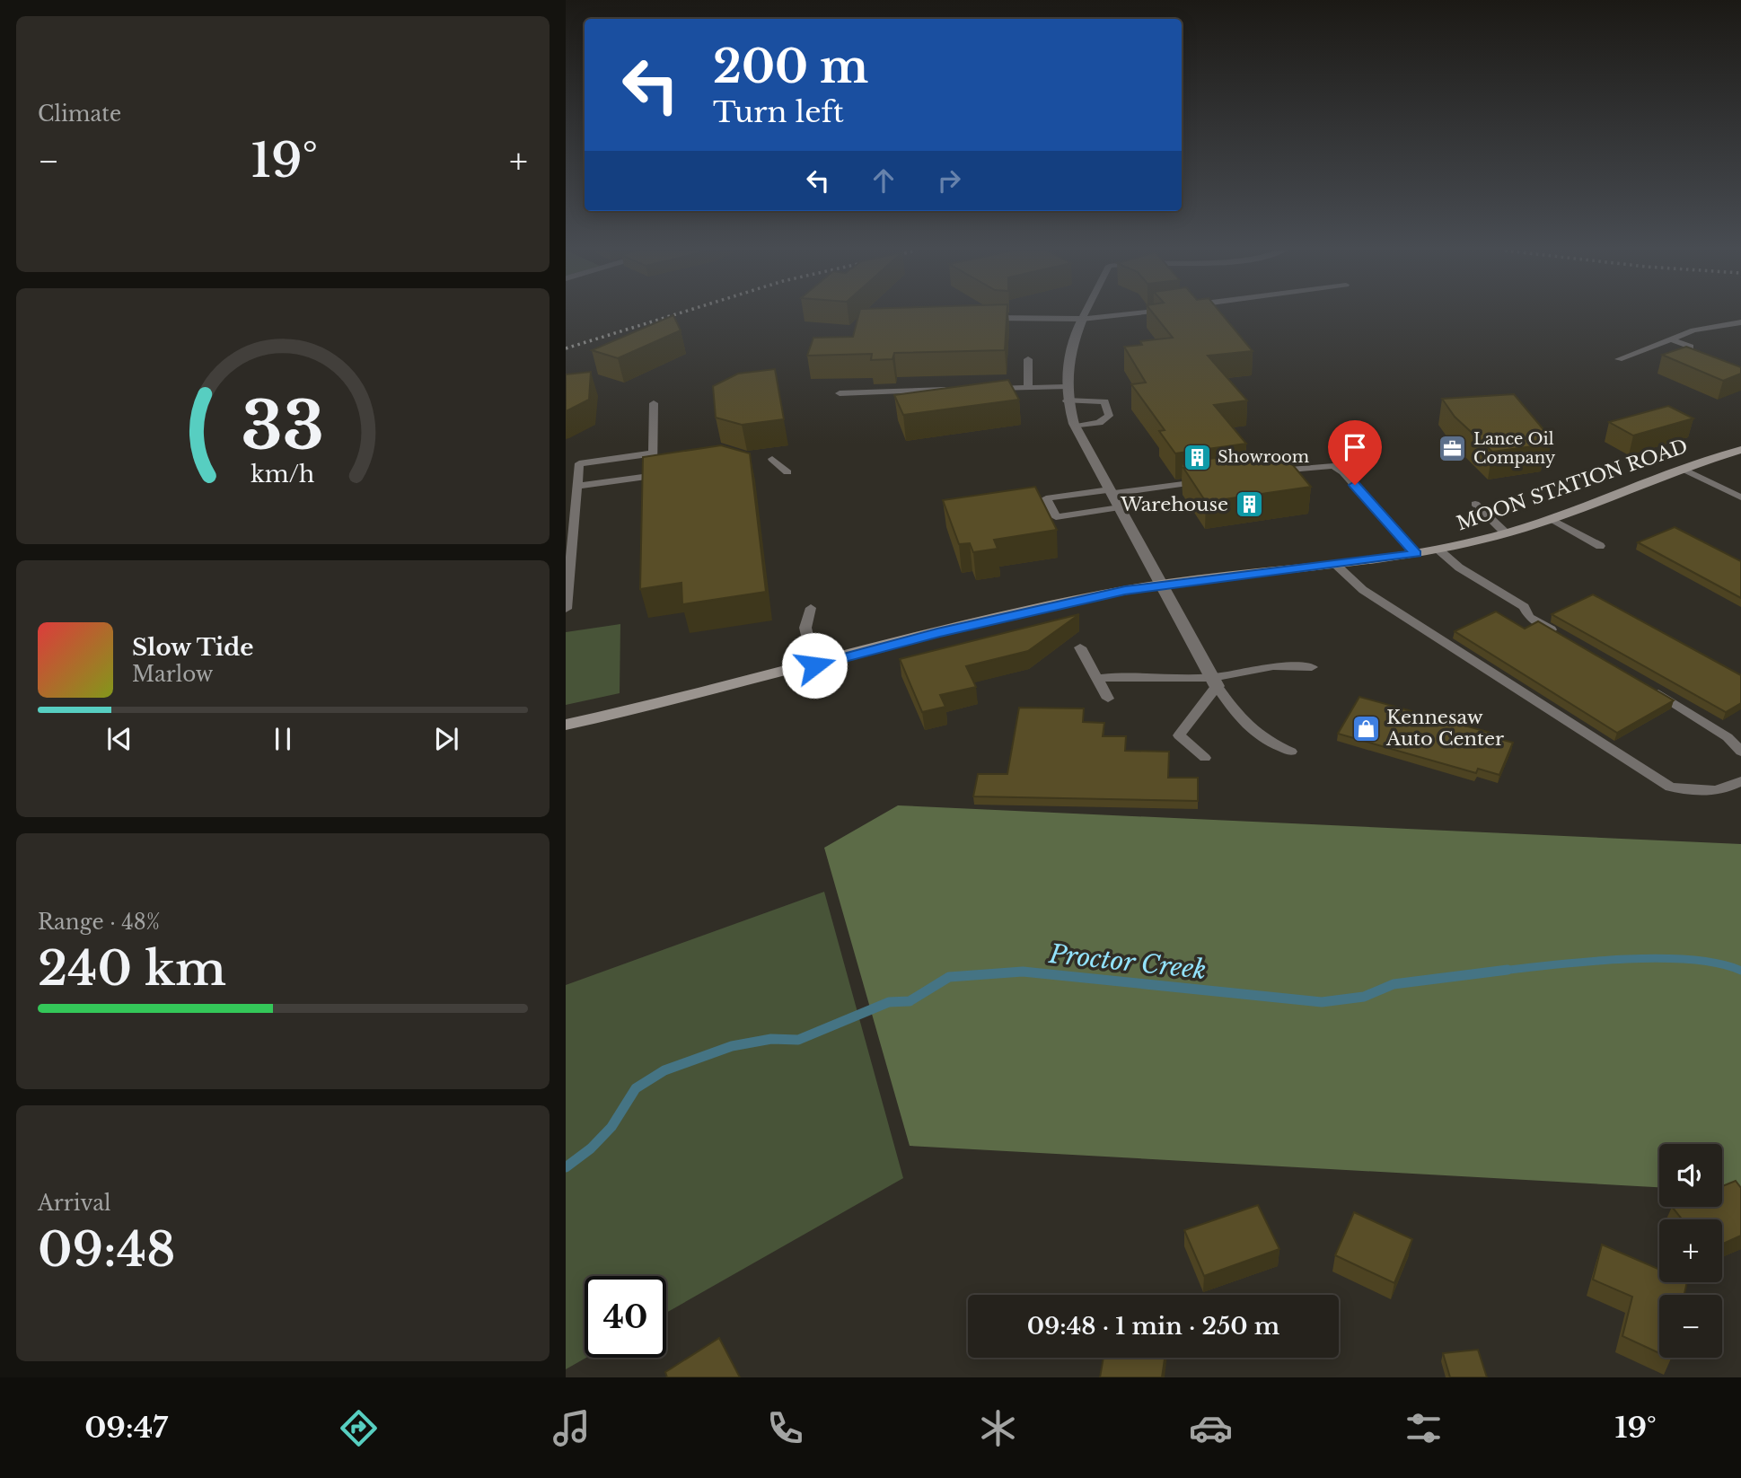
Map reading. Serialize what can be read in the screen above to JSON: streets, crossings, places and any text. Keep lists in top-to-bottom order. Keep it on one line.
{"streets":{"street":["MOON STATION ROAD"]},"water":["Proctor Creek"],"places":{"office":["Lance Oil Company"],"building":["Showroom","Warehouse"],"shop":["Kennesaw Auto Center"]},"page":{"tile":["Climate",["Range · 48%","240 km"],["Arrival","09:48"]],"turn":["200 m","Turn left"],"heat":["−","19°","+"],"song":["Slow Tide","Marlow"],"map_buttons":["+","−"],"limit":"40","trip":"09:48 · 1 min · 250 m","tabs":["09:47","19°"],"gauge":["33","km/h"]}}
